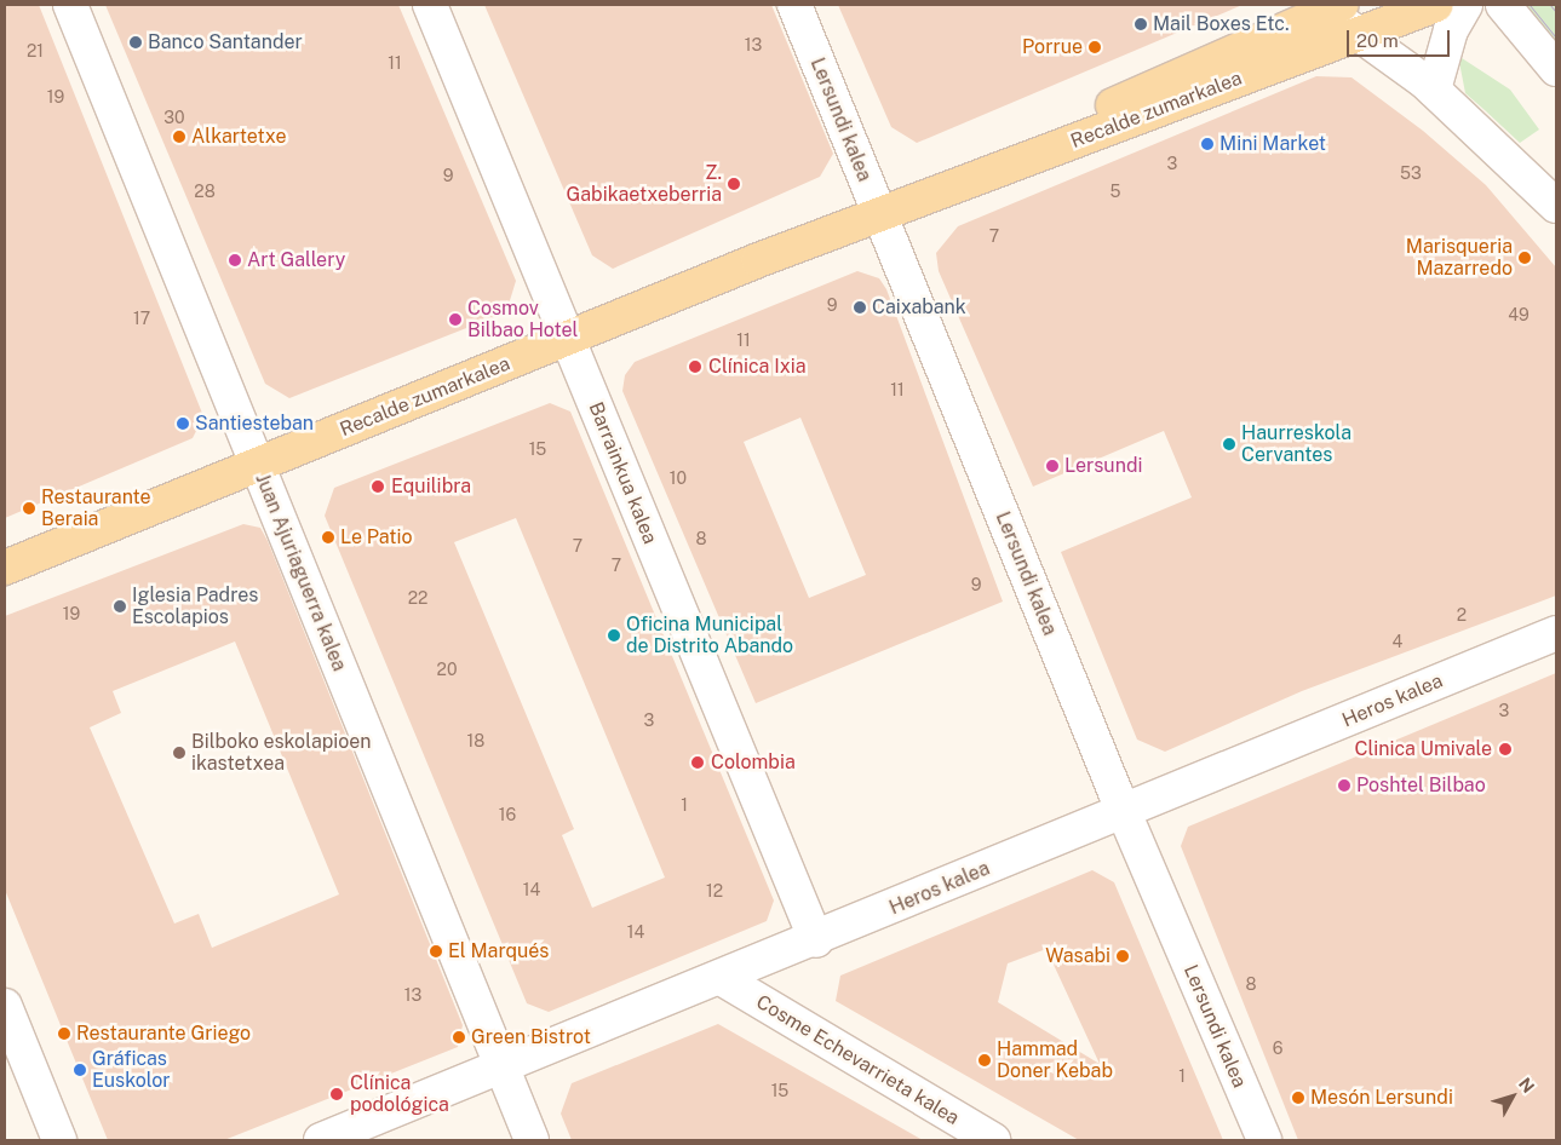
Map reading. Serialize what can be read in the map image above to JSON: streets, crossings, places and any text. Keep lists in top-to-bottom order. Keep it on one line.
{"streets":{"main road":["Recalde zumarkalea"],"street":["Lersundi kalea","Barrainkua kalea","Juan Ajuriaguerra kalea","Heros kalea","Cosme Echevarrieta kalea"]},"crossings":[["Recalde zumarkalea","Lersundi kalea"],["Recalde zumarkalea","Barrainkua kalea"],["Recalde zumarkalea","Juan Ajuriaguerra kalea"],["Lersundi kalea","Heros kalea"],["Barrainkua kalea","Heros kalea"],["Juan Ajuriaguerra kalea","Heros kalea"],["Heros kalea","Cosme Echevarrieta kalea"]],"places":["Mail Boxes Etc.","Banco Santander","Porrue","Alkartetxe","Mini Market","Z. Gabikaetxeberria","Marisqueria Mazarredo","Art Gallery","Caixabank","Cosmov Bilbao Hotel","Clínica Ixia","Santiesteban","Haurreskola Cervantes","Lersundi","Equilibra","Restaurante Beraia","Le Patio","Iglesia Padres Escolapios","Oficina Municipal de Distrito Abando","Clinica Umivale","Bilboko eskolapioen ikastetxea","Colombia","Poshtel Bilbao","El Marqués","Wasabi","Restaurante Griego","Green Bistrot","Hammad Doner Kebab","Gráficas Euskolor","Clínica podológica","Mesón Lersundi"],"house_numbers":["13","21","11","19","30","3","53","9","28","5","7","9","49","17","11","11","15","10","8","7","7","9","22","19","2","4","20","3","3","18","1","16","14","12","14","8","13","6","1","15"],"scale_bar":"20 m","north":"top right"}
